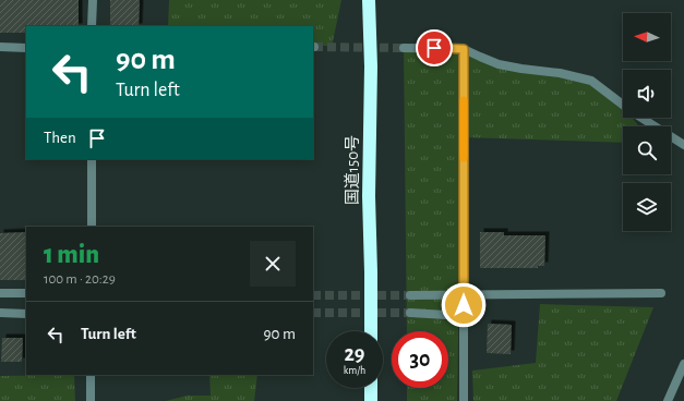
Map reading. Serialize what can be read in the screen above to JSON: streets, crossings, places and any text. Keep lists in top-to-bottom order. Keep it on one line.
{"streets":{"highway":["国道150号"]},"north":"left","page":{"turn":["90 m","Turn left"],"then":"Then","heading":["1 min","100 m · 20:29"],"list":[{"name":"Turn left","value":"90 m"}],"speed":"29 km/h","limit":"30"}}
